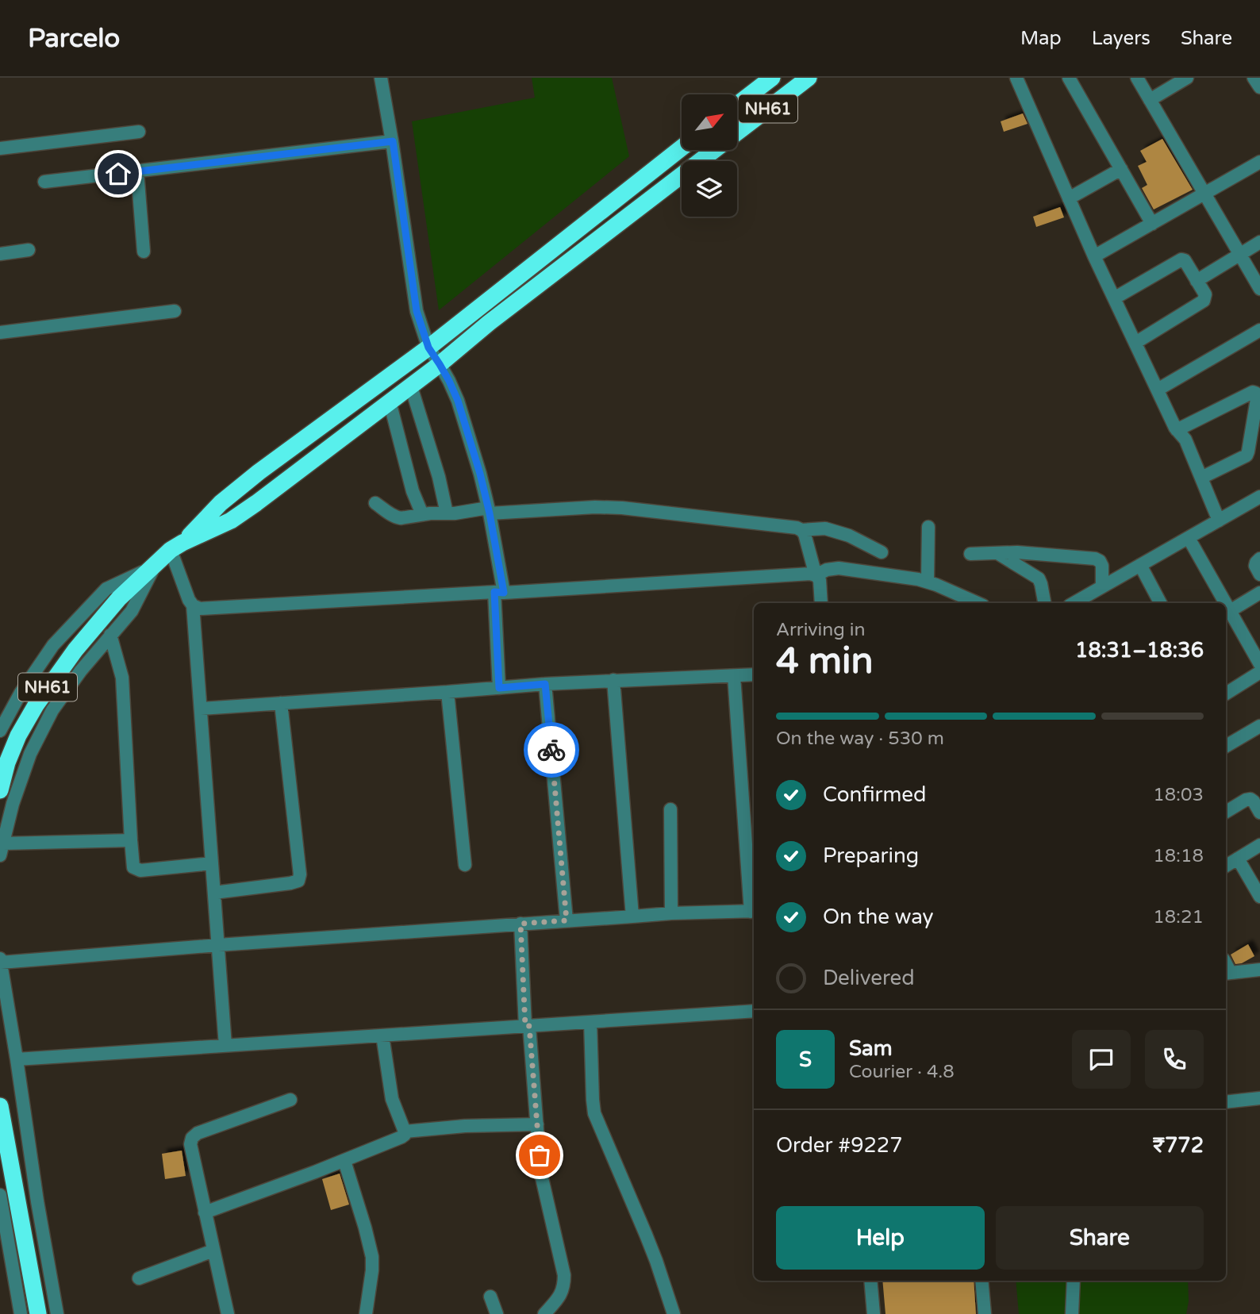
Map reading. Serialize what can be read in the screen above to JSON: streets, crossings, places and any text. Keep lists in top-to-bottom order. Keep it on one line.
{"streets":{"highway":["NH61"]},"north":"top right","page":{"header":"Parcelo","nav":["Map","Layers","Share"],"heading":["4 min","Arriving in","18:31–18:36"],"panel":["Sam","Courier · 4.8","Order #9227","₹772"],"bar":"On the way · 530 m","list":[["Confirmed","18:03"],["Preparing","18:18"],["On the way","18:21"],"Delivered"],"round":"S","buttons":["Help","Share"]}}
